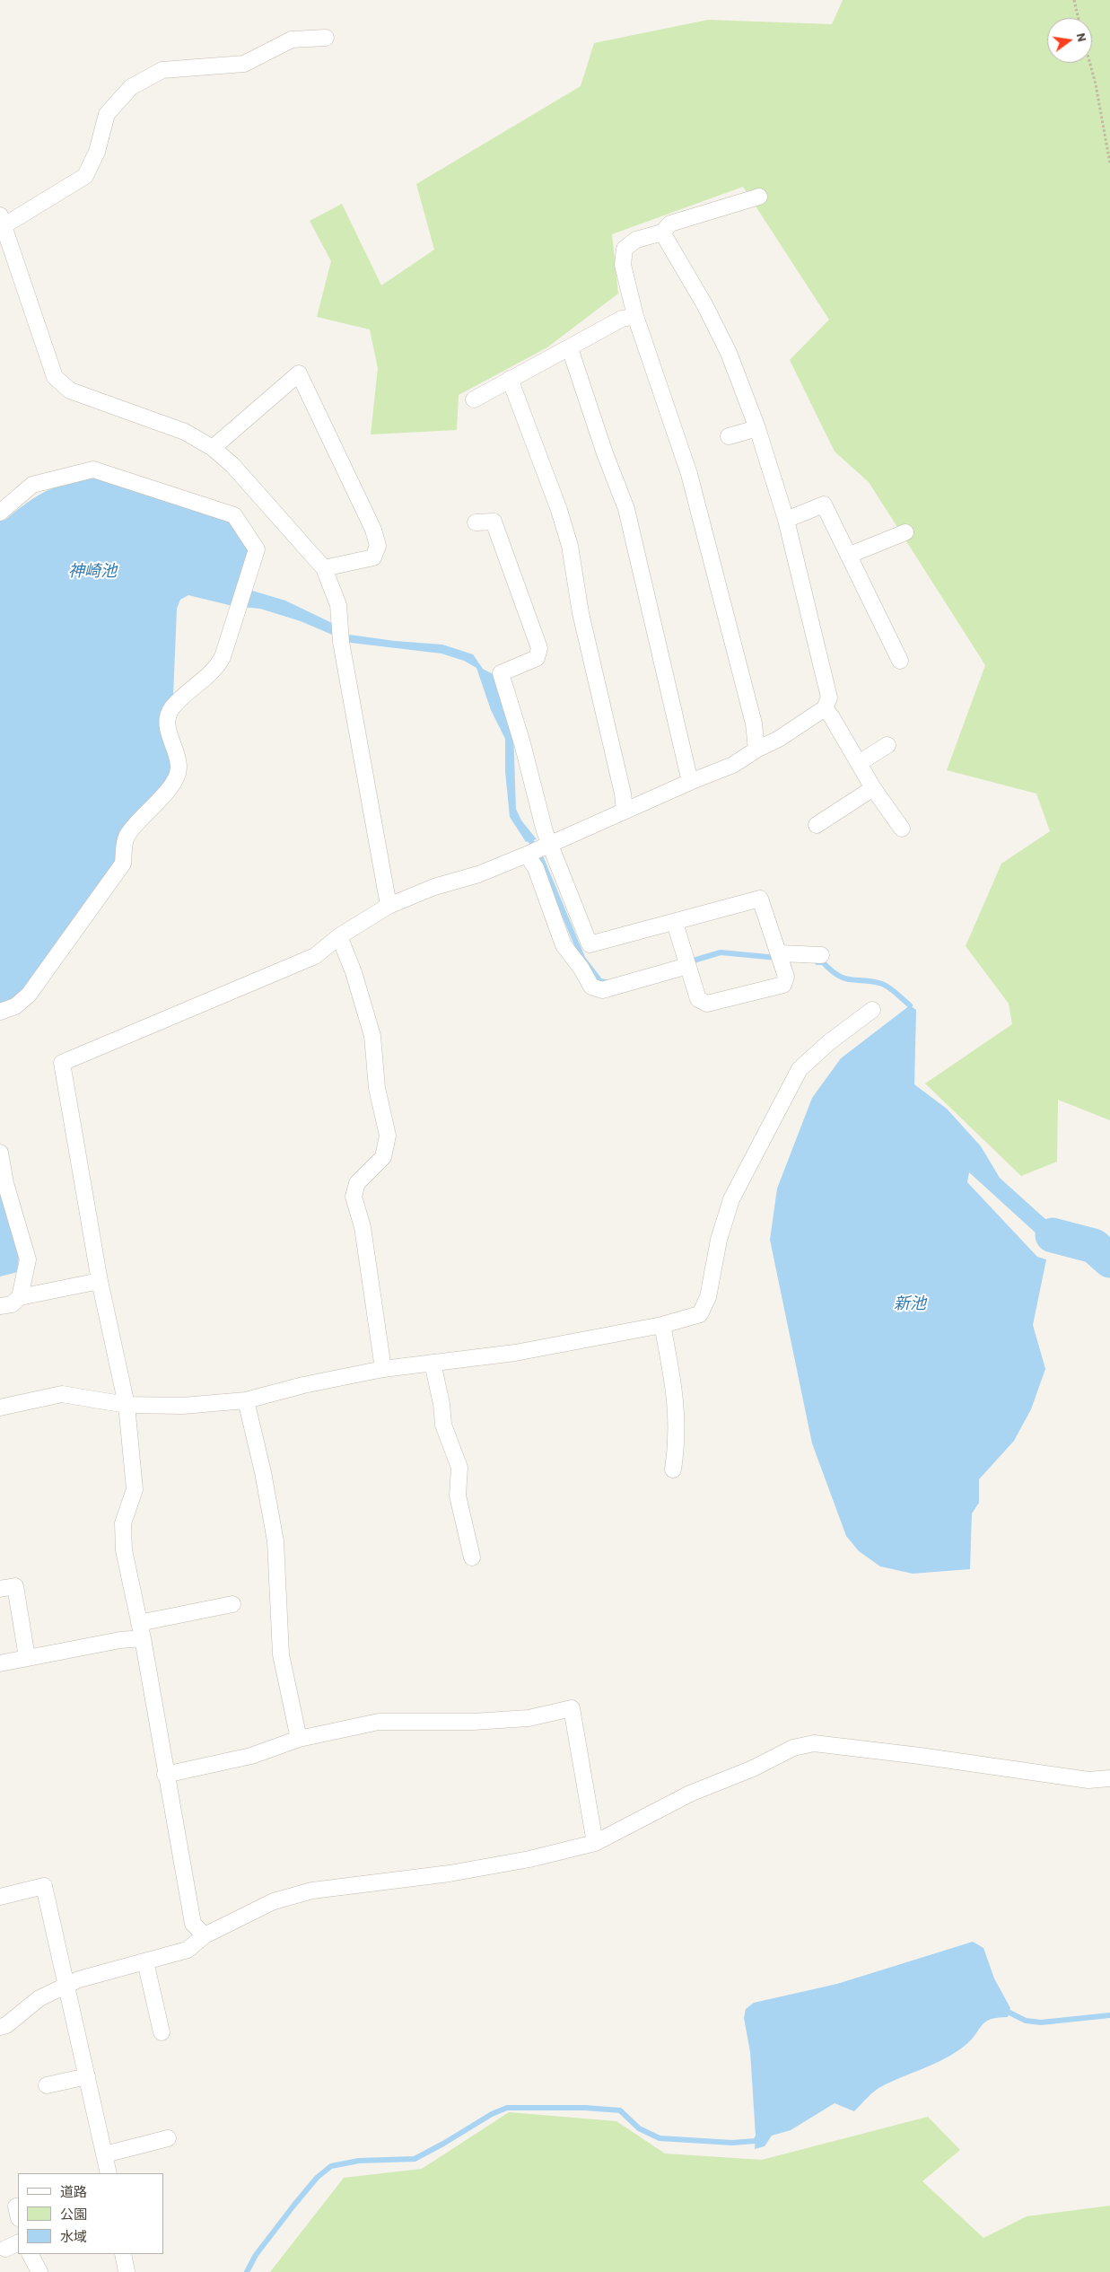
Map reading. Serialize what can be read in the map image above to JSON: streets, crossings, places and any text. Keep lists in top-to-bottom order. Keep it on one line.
{"water":["神崎池","新池"],"legend":["道路","公園","水域"],"north":"right"}
